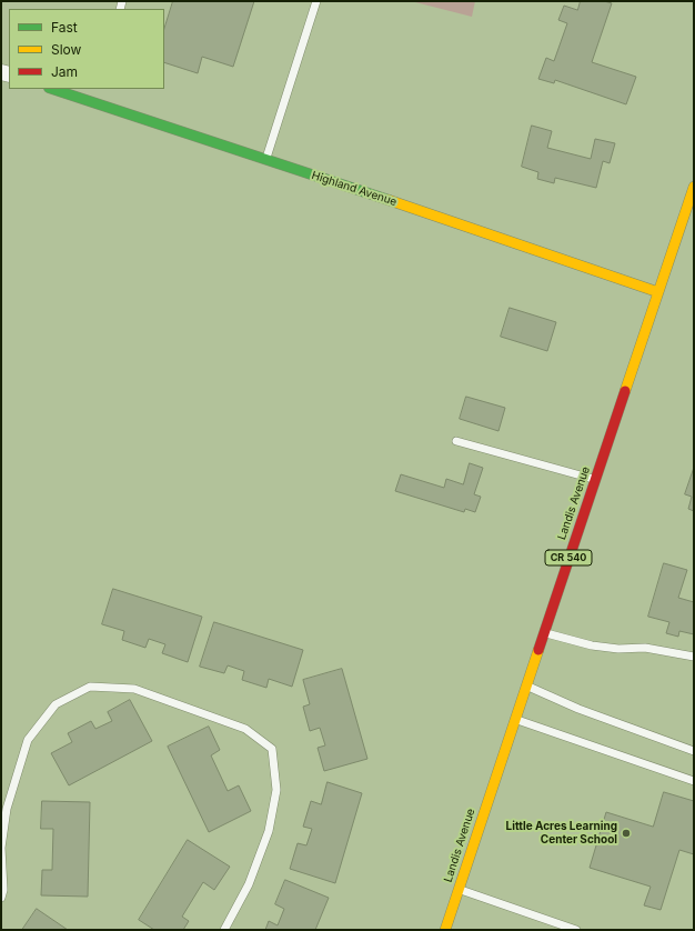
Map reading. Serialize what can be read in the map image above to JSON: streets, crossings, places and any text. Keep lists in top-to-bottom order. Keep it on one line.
{"streets":{"main road":["Highland Avenue","Landis Avenue","CR 540"]},"crossings":[["Highland Avenue","Landis Avenue"]],"places":["Little Acres Learning Center School"],"legend":["Fast","Slow","Jam"]}
